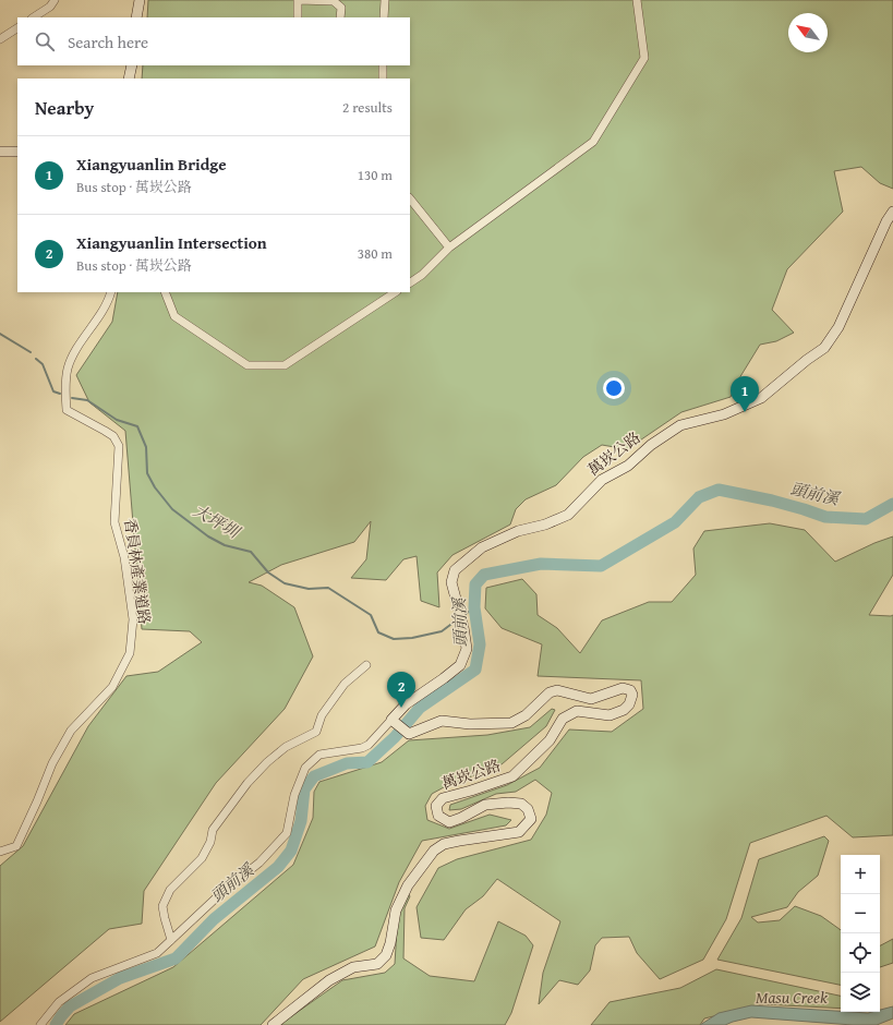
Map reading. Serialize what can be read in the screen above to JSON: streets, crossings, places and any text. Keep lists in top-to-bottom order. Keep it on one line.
{"streets":{"street":["萬崁公路","香員林產業道路"]},"water":["頭前溪","大坪圳","Masu Creek"],"north":"top left","page":{"search":"Search here","heading":["Nearby","2 results"],"list":[{"mark":"1","name":"Xiangyuanlin Bridge","note":"Bus stop · 萬崁公路","value":"130 m"},{"mark":"2","name":"Xiangyuanlin Intersection","note":"Bus stop · 萬崁公路","value":"380 m"}],"pins":["1","2"],"map_buttons":["+","−"]}}
